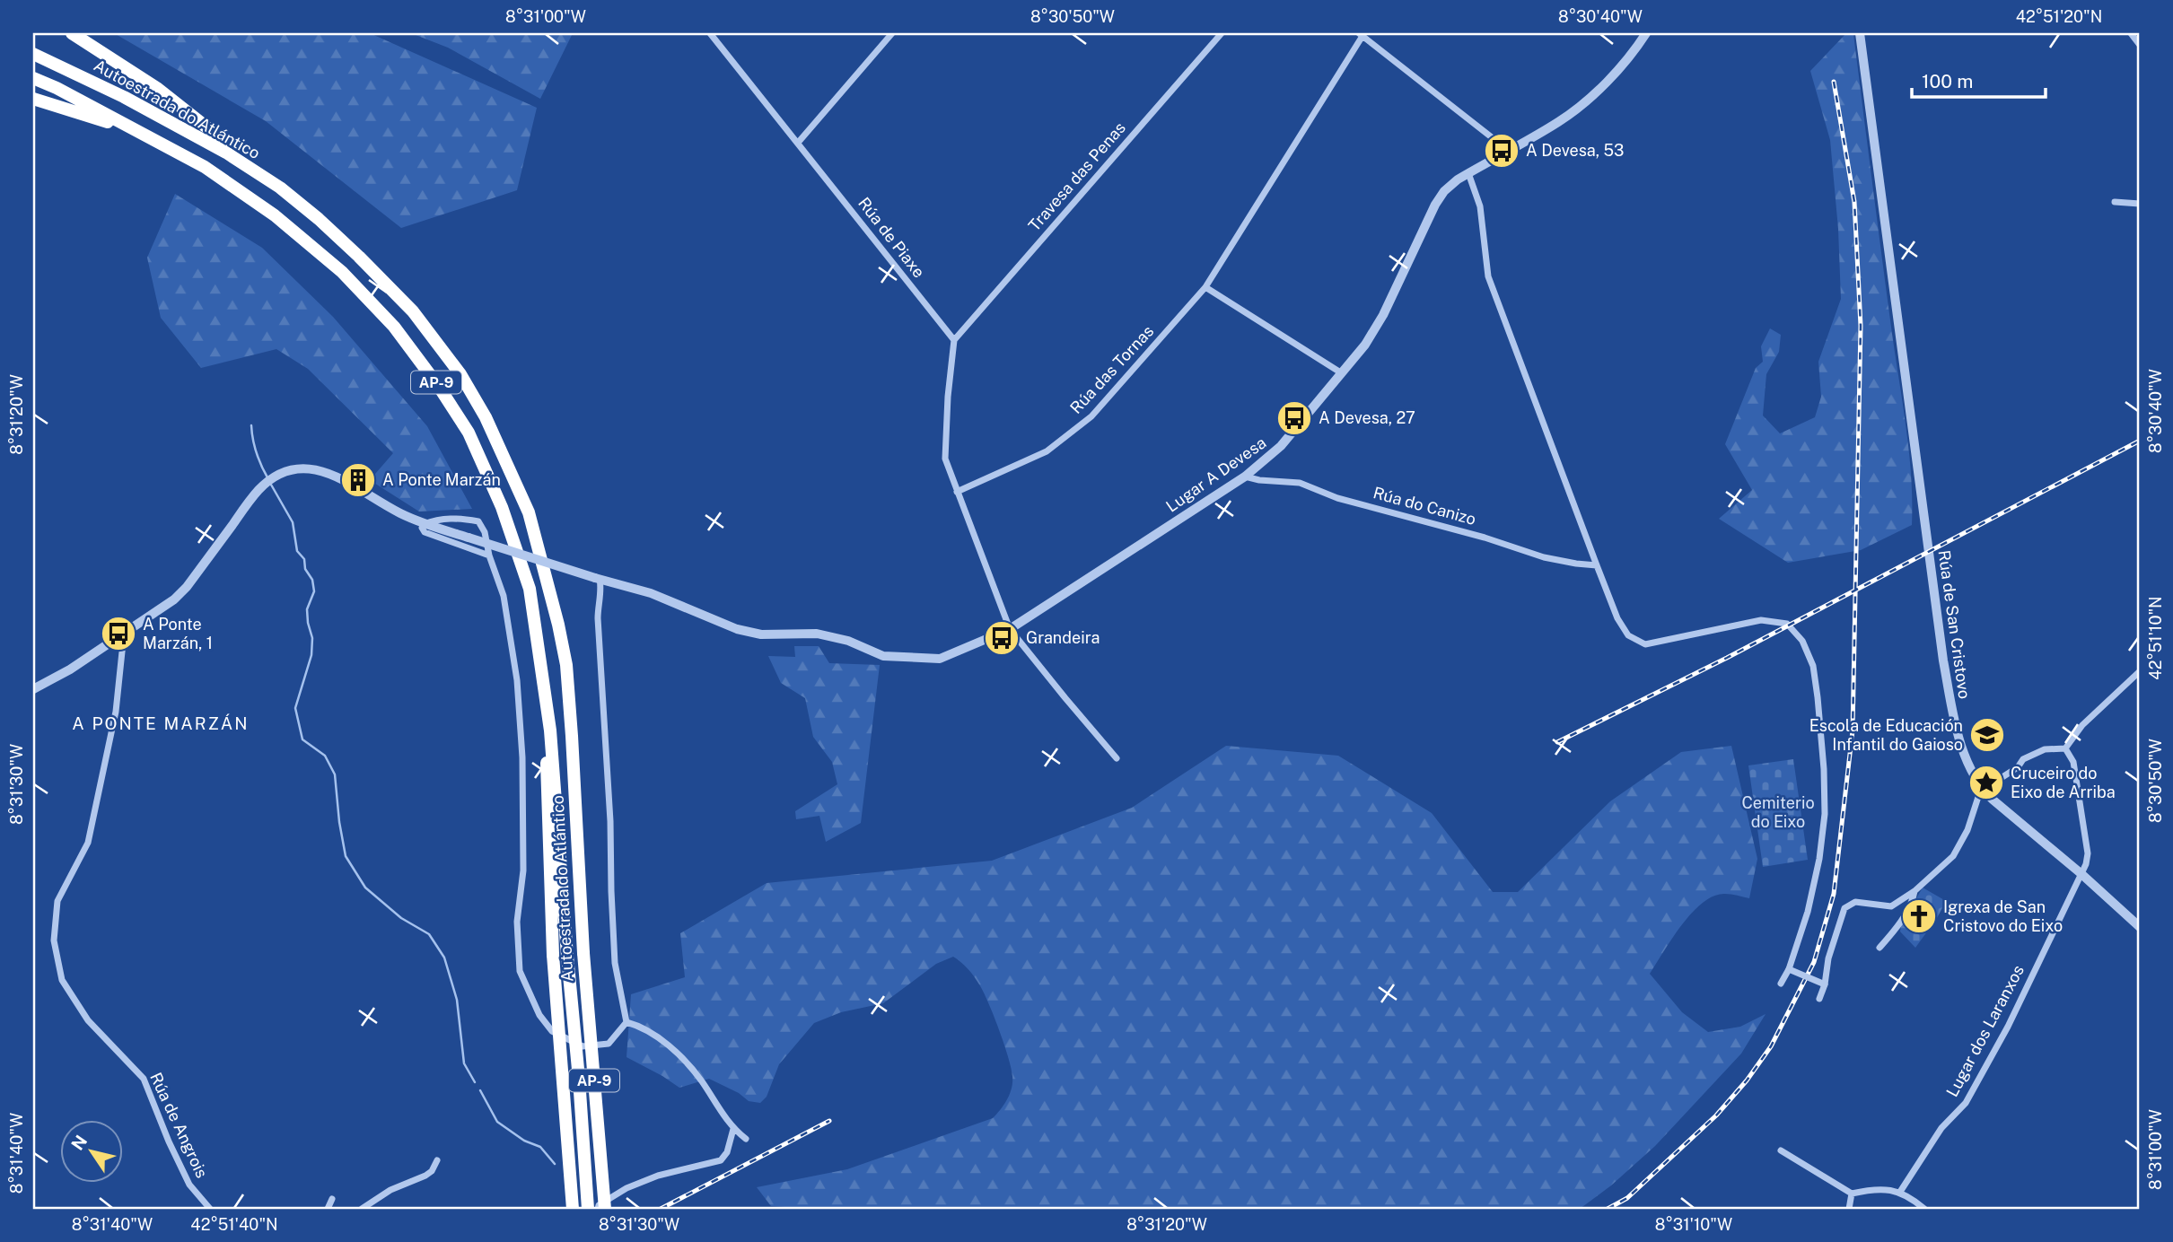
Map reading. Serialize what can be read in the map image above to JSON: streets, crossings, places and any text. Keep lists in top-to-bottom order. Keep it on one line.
{"streets":{"highway":["Autoestrada do Atlántico","AP-9"],"street":["Travesa das Penas","Rúa de Piaxe","Rúa das Tornas","Lugar A Devesa","Rúa do Canizo","Rúa de San Cristovo","Lugar dos Laranxos","Rúa de Angrois"]},"crossings":[["Travesa das Penas","Rúa de Piaxe"],["Lugar A Devesa","Rúa do Canizo"],["Lugar A Devesa","Rúa de Angrois"],["Rúa de San Cristovo","Lugar dos Laranxos"]],"districts":["A PONTE MARZÁN"],"parks":["Cemiterio do Eixo"],"places":{"bus stop":["A Devesa, 53","A Devesa, 27","A Ponte Marzán, 1","Grandeira"],"building":["A Ponte Marzán"],"school or university":["Escola de Educación Infantil do Gaioso"],"place":["Cruceiro do Eixo de Arriba"],"church":["Igrexa de San Cristovo do Eixo"]},"scale_bar":"100 m","north":"top left","coordinates":["8°31'00\"W","8°30'50\"W","8°30'40\"W","42°51'20\"N","8°31'20\"W","42°51'10\"N","8°31'30\"W","8°31'40\"W","42°51'40\"N","8°31'10\"W"]}
